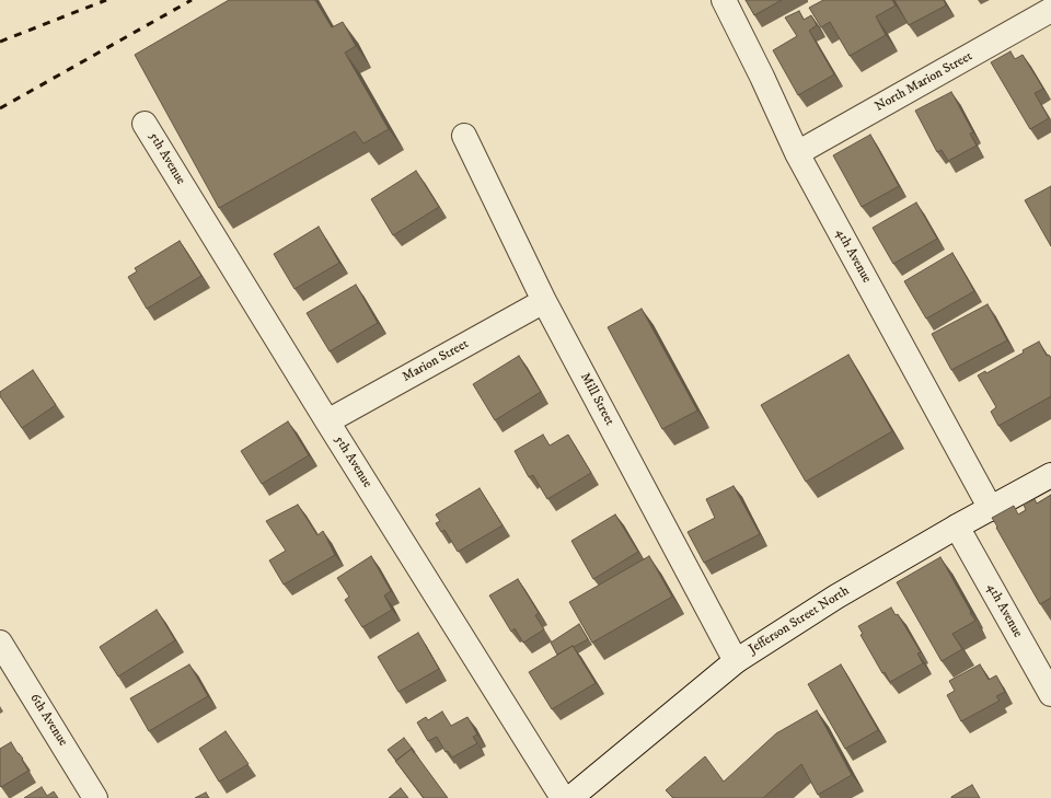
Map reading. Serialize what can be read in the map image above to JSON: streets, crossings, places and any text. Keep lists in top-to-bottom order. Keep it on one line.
{"streets":{"street":["North Marion Street","5th Avenue","4th Avenue","Marion Street","Mill Street","Jefferson Street North","6th Avenue"]},"crossings":[["North Marion Street","4th Avenue"],["5th Avenue","Marion Street"],["4th Avenue","Jefferson Street North"],["Marion Street","Mill Street"],["Mill Street","Jefferson Street North"]]}
